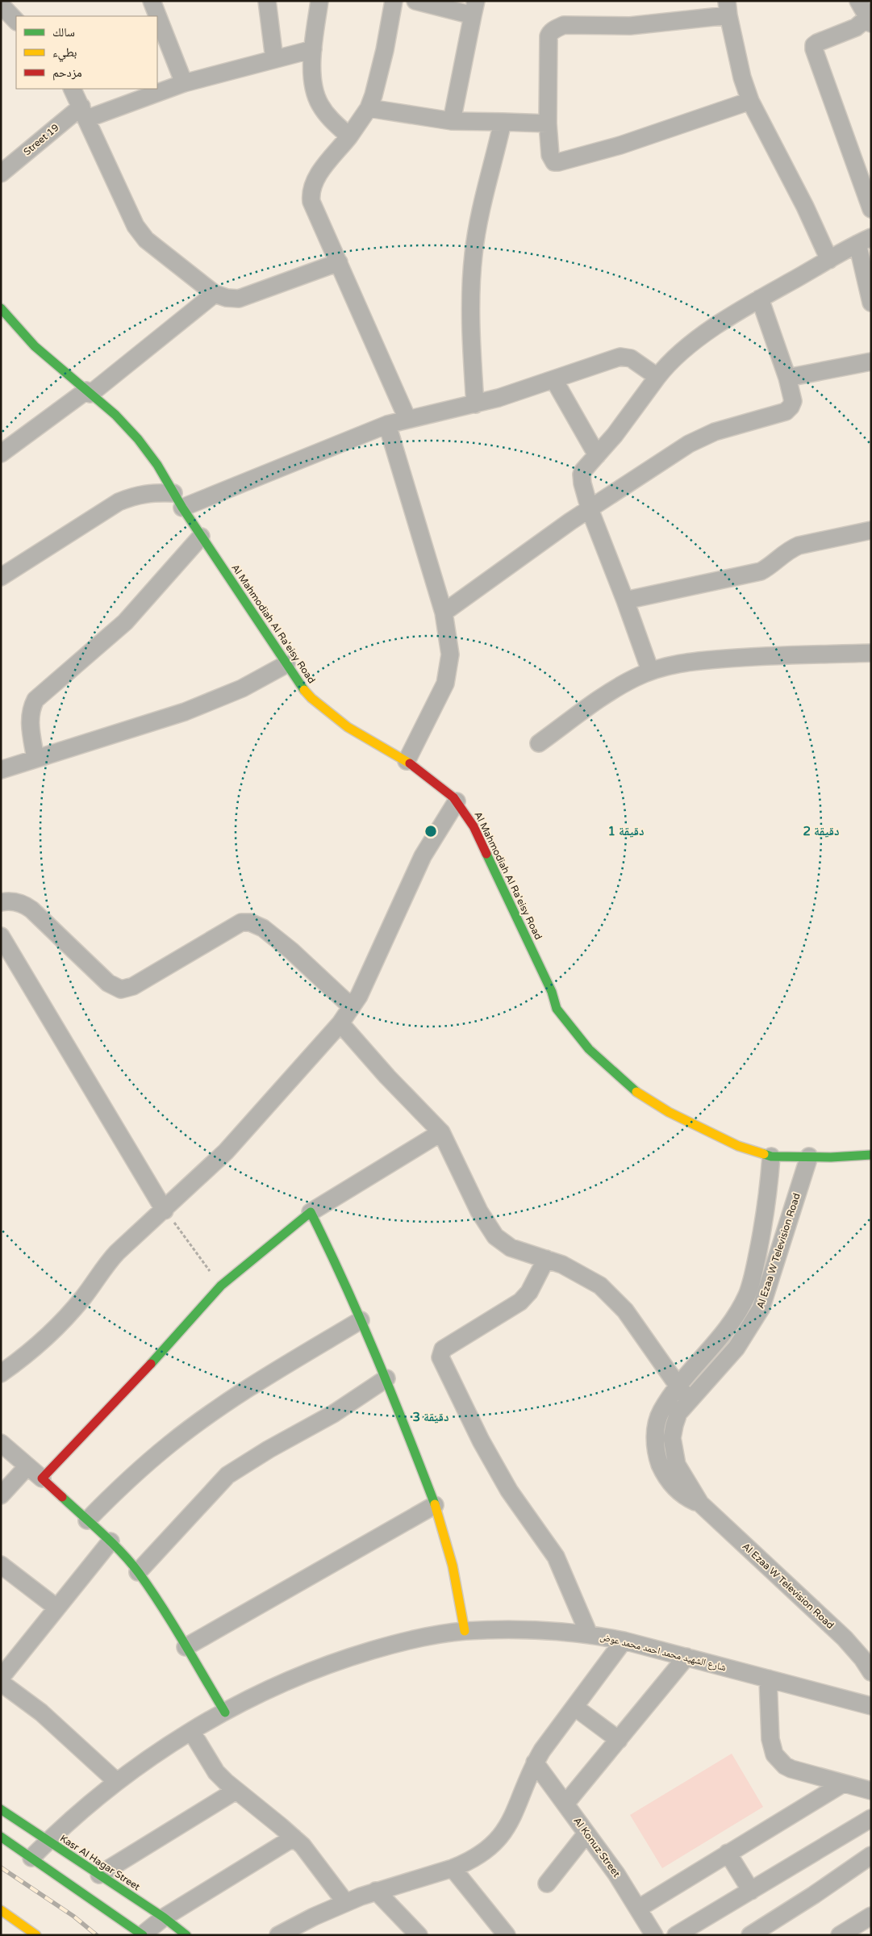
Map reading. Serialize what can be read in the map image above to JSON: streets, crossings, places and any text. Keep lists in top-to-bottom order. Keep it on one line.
{"streets":{"main road":["Al Mahmodiah Al Ra'eisy Road","Kasr Al Hagar Street"],"street":["Street 19","Al Ezaa W Television Road","شارع الشهيد محمد احمد محمد عوض","Al Konuz Street"]},"crossings":[["Al Mahmodiah Al Ra'eisy Road","Al Ezaa W Television Road"],["شارع الشهيد محمد احمد محمد عوض","Kasr Al Hagar Street"]],"legend":["سالك","بطيء","مزدحم"],"rings":["1 دقيقة","2 دقيقة","3 دقيقة"]}
